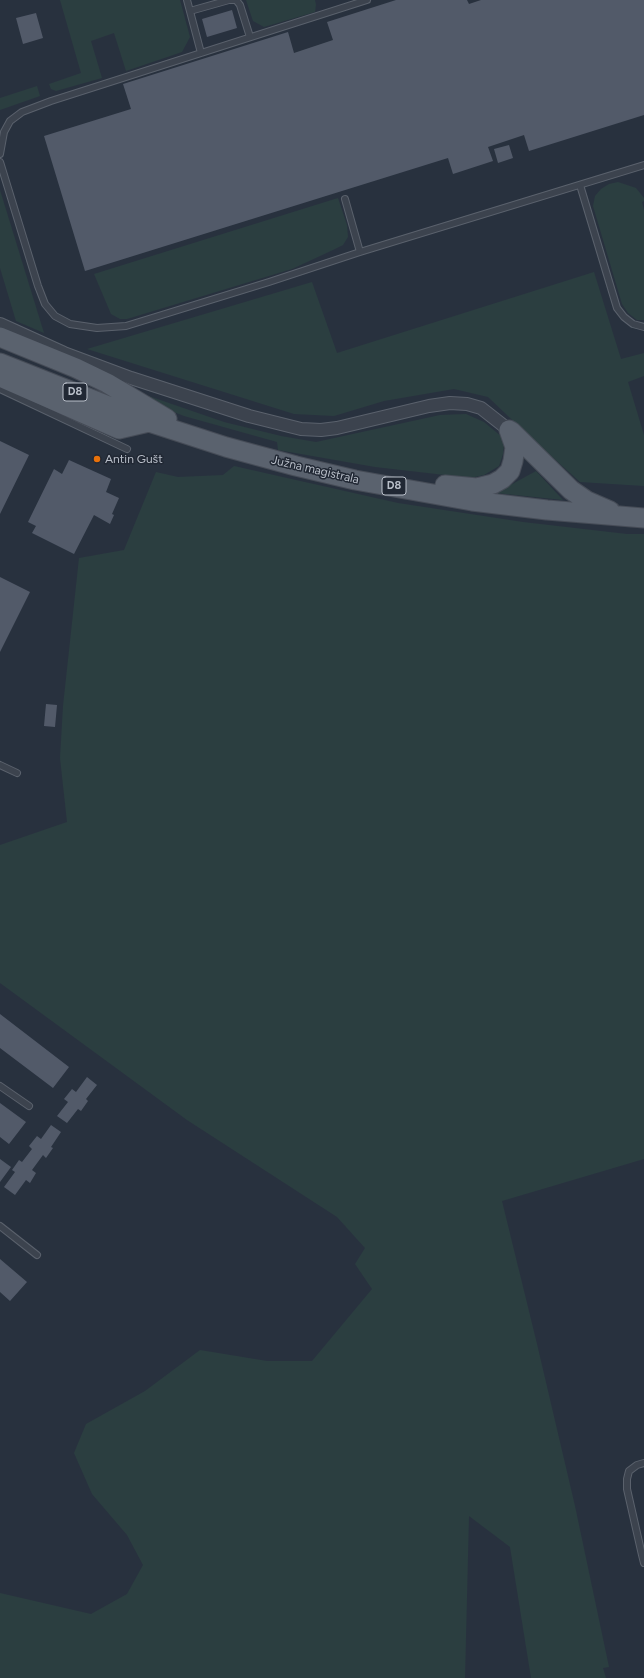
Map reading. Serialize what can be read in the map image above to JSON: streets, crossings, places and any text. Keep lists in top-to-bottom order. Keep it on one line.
{"streets":{"main road":["D8","Južna magistrala"]},"places":["Antin Gušt"]}
